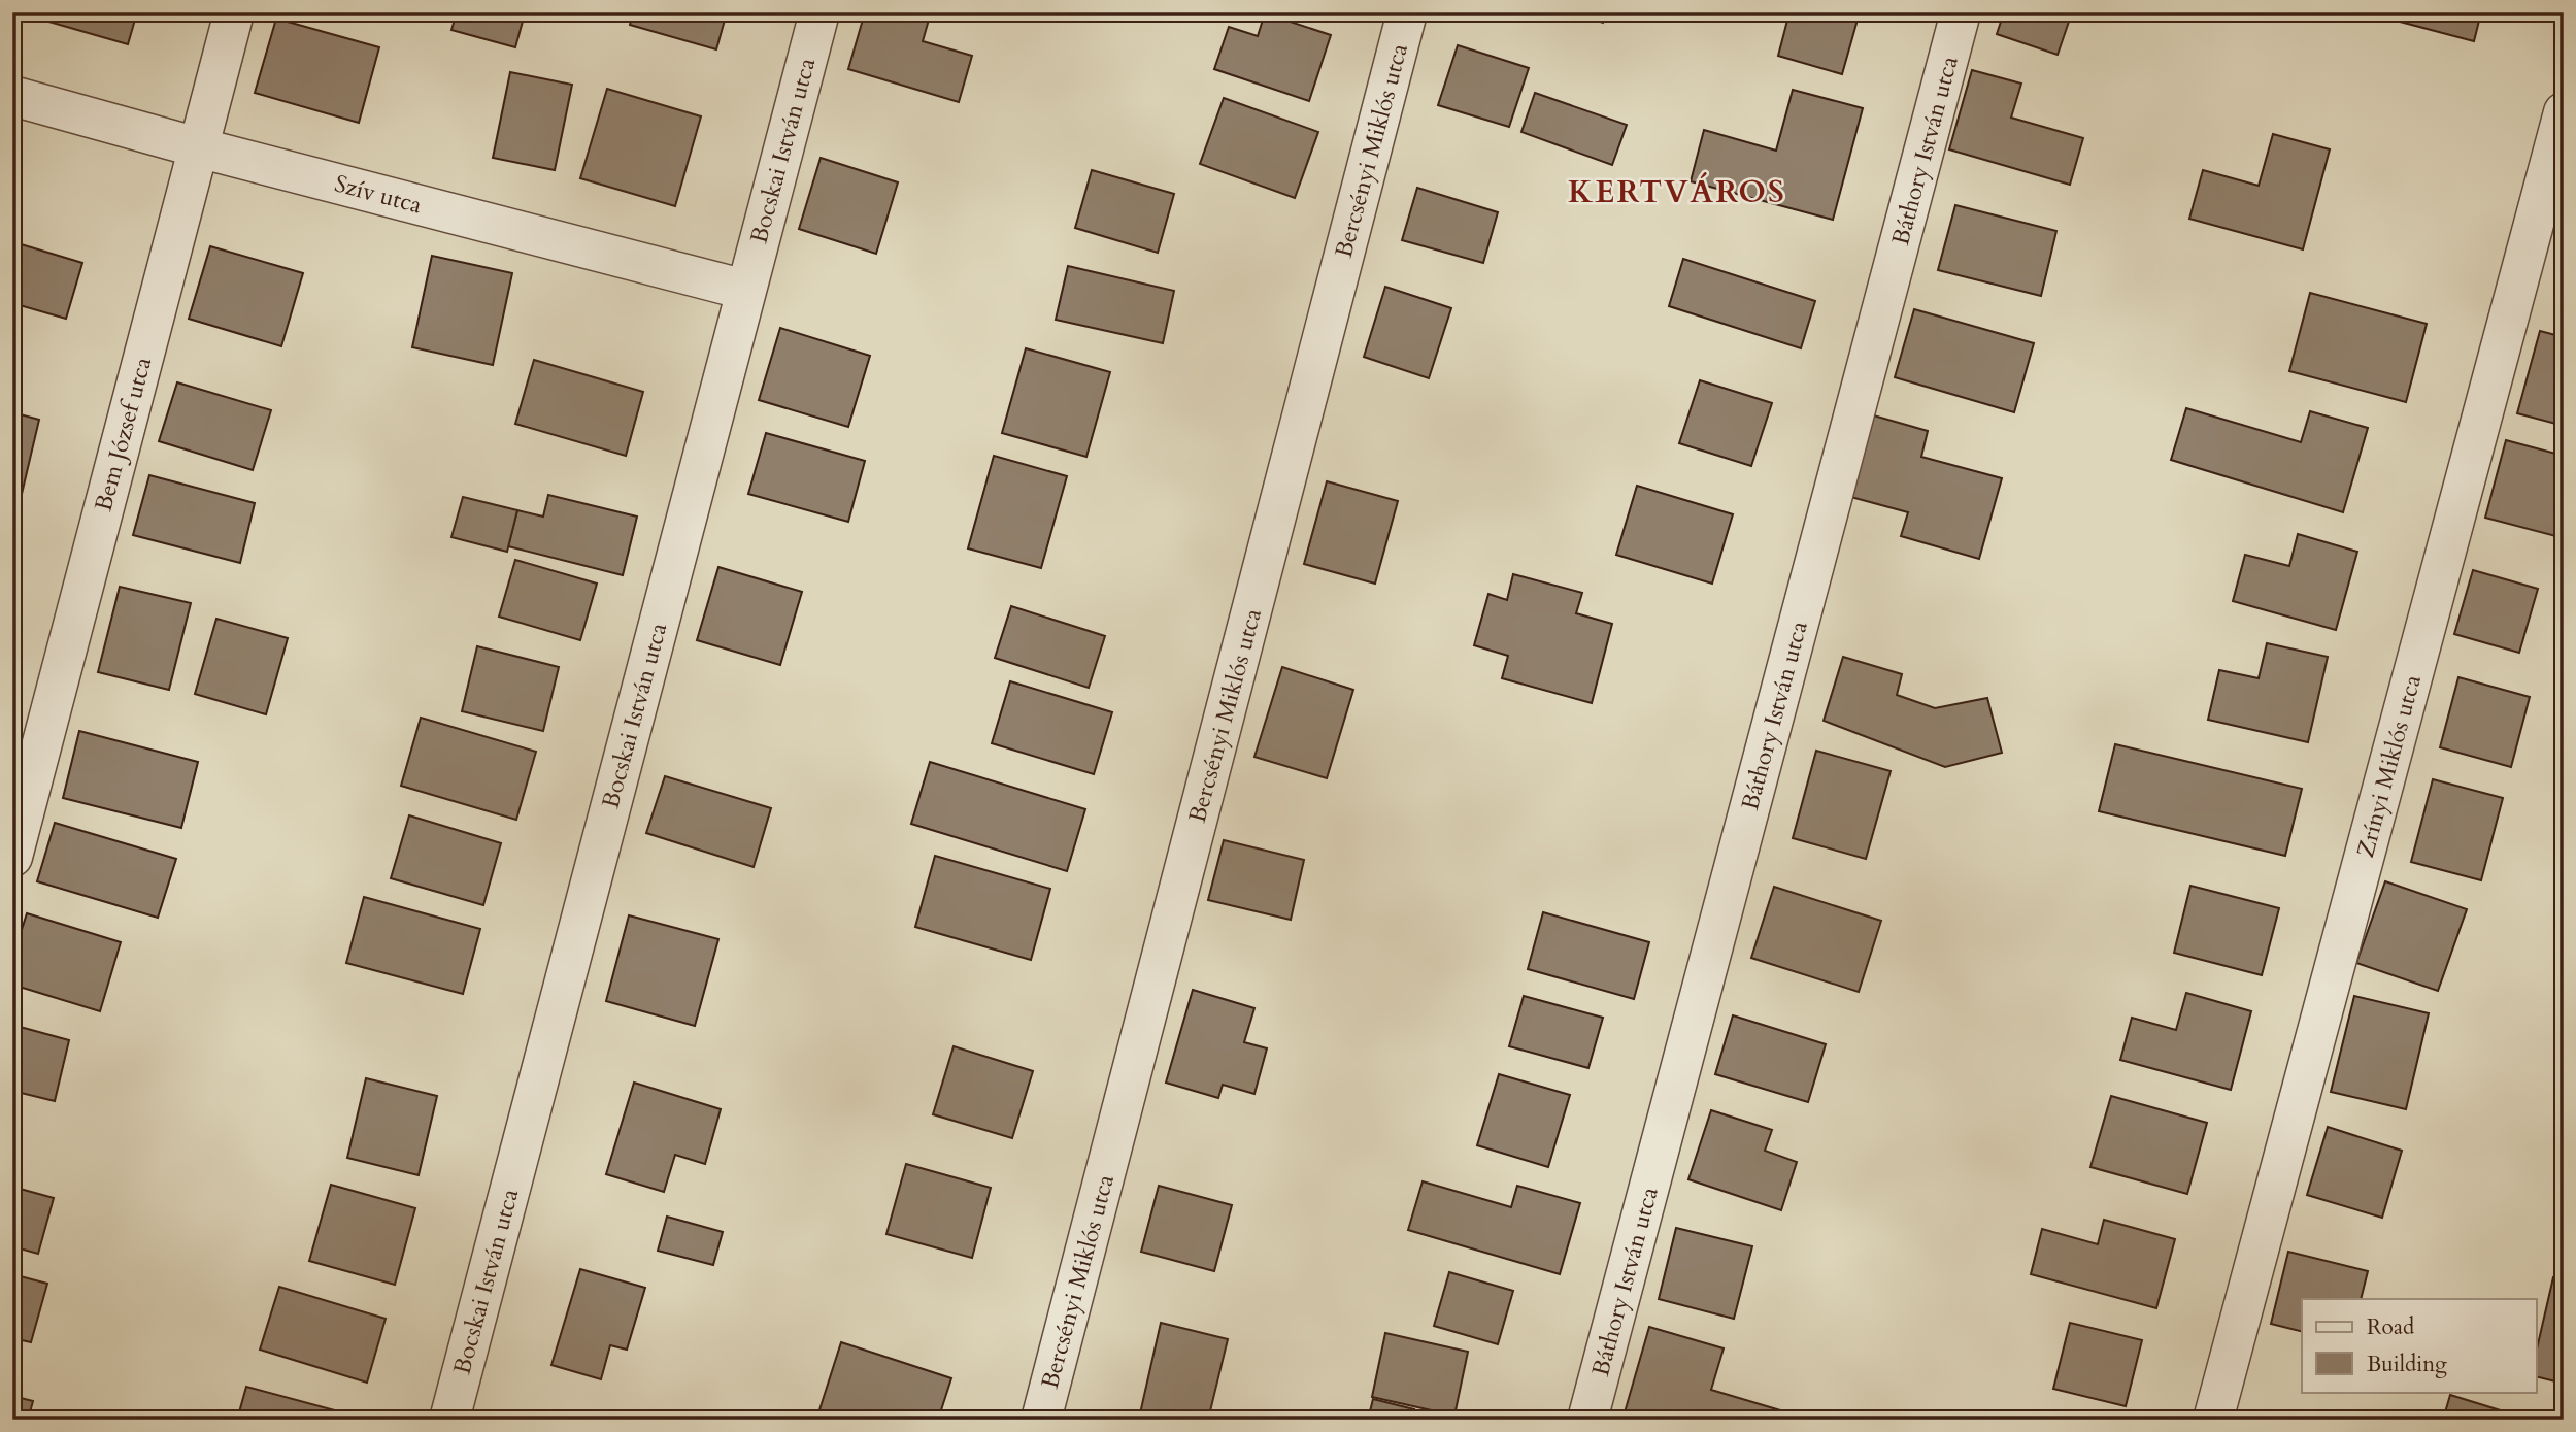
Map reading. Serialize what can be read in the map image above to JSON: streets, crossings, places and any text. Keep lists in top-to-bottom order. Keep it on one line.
{"streets":{"street":["Bocskai István utca","Bercsényi Miklós utca","Báthory István utca","Szív utca","Bem József utca","Zrínyi Miklós utca"]},"crossings":[["Bocskai István utca","Szív utca"],["Szív utca","Bem József utca"]],"districts":["KERTVÁROS"],"legend":["Road","Building"]}
